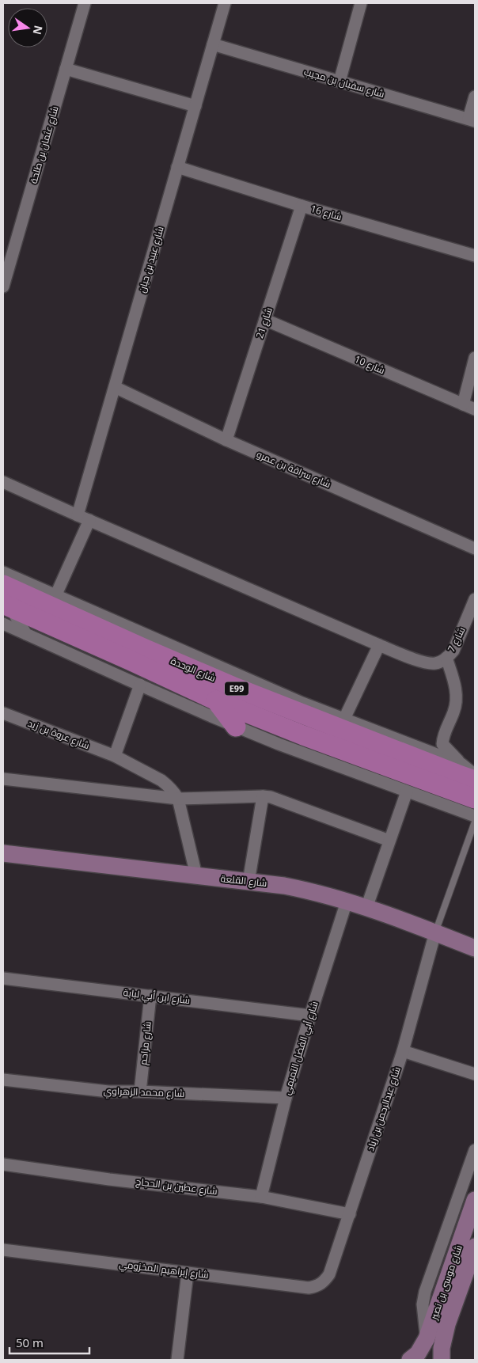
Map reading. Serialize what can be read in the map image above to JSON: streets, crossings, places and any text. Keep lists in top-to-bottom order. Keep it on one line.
{"streets":{"main road":["شارع الوحدة","E99"],"street":["شارع سفبان بن مجيب","شارع عثمان بن طلحة","شارع 16","شارع عبيد بن حيان","شارع 21","شارع 10","شارع سراقة بن عمرو","شارع 7","شارع عروة بن زيد","شارع القلعة","شارع ابن أبي لبابة","شارع مزاحم","شارع أبي الفضل التميمي","شارع محمد الزهراوي","شارع عبدالرحمن بن زياد","شارع عطين بن الحجاج","شارع إبراهيم المخزومي","شارع موسى بن نصير"]},"crossings":[["شارع سفبان بن مجيب","شارع عبيد بن حيان"],["شارع 16","شارع عبيد بن حيان"],["شارع 16","شارع 21"],["شارع عبيد بن حيان","شارع سراقة بن عمرو"],["شارع 21","شارع 10"],["شارع 21","شارع سراقة بن عمرو"],["شارع القلعة","شارع أبي الفضل التميمي"],["شارع القلعة","شارع عبدالرحمن بن زياد"],["شارع ابن أبي لبابة","شارع مزاحم"],["شارع ابن أبي لبابة","شارع أبي الفضل التميمي"],["شارع مزاحم","شارع محمد الزهراوي"],["شارع أبي الفضل التميمي","شارع محمد الزهراوي"],["شارع أبي الفضل التميمي","شارع عطين بن الحجاج"],["شارع عبدالرحمن بن زياد","شارع عطين بن الحجاج"],["شارع عبدالرحمن بن زياد","شارع إبراهيم المخزومي"]],"scale_bar":"50 m","north":"right"}
